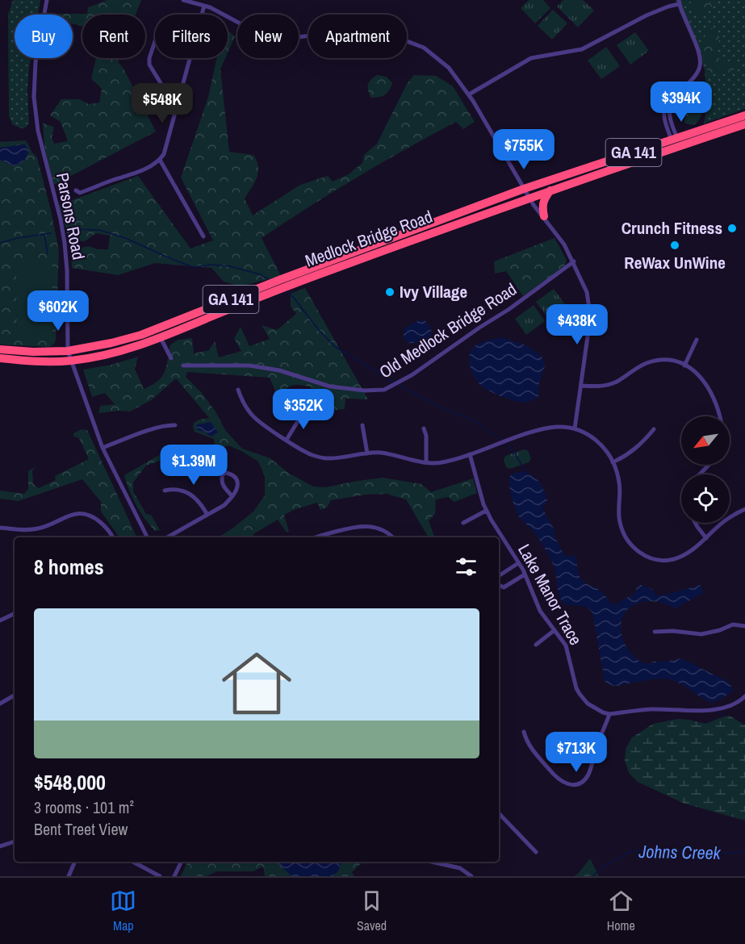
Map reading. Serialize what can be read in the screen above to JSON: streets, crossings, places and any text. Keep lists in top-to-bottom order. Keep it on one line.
{"streets":{"highway":["GA 141","Medlock Bridge Road"],"street":["Parsons Road","Old Medlock Bridge Road","Lake Manor Trace"]},"crossings":[["Parsons Road","Medlock Bridge Road"]],"water":["Johns Creek"],"places":["Crunch Fitness","ReWax UnWine","Ivy Village"],"north":"bottom left","page":{"chip":["Buy","Rent","Filters","New","Apartment"],"price":["$394K","$548K","$755K","$602K","$438K","$352K","$1.39M","$713K"],"heading":"8 homes","list":[{"name":"$548,000","note":"3 rooms · 101 m² · Bent Treet View"}],"tabs":["Map","Saved","Home"]}}
